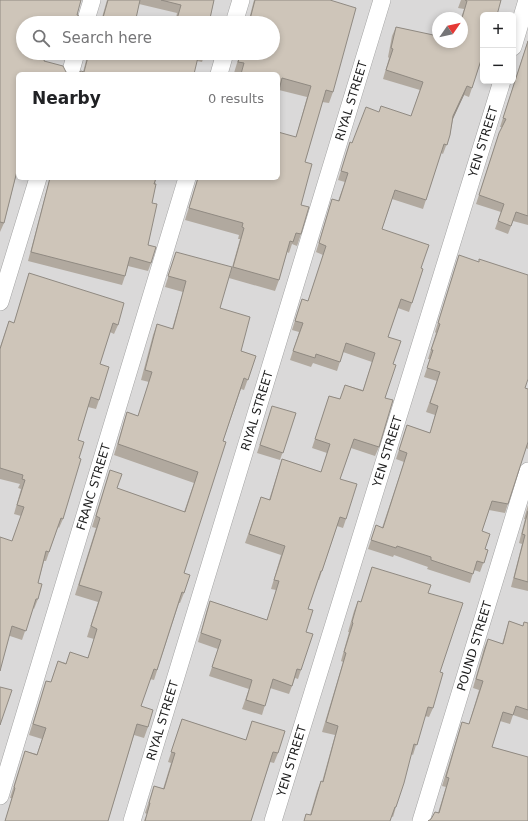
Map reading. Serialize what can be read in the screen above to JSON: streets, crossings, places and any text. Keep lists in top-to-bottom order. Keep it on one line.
{"streets":{"street":["RIYAL STREET","YEN STREET","FRANC STREET","POUND STREET"]},"north":"top right","page":{"map_buttons":["+","−"],"search":"Search here","heading":["Nearby","0 results"]}}
